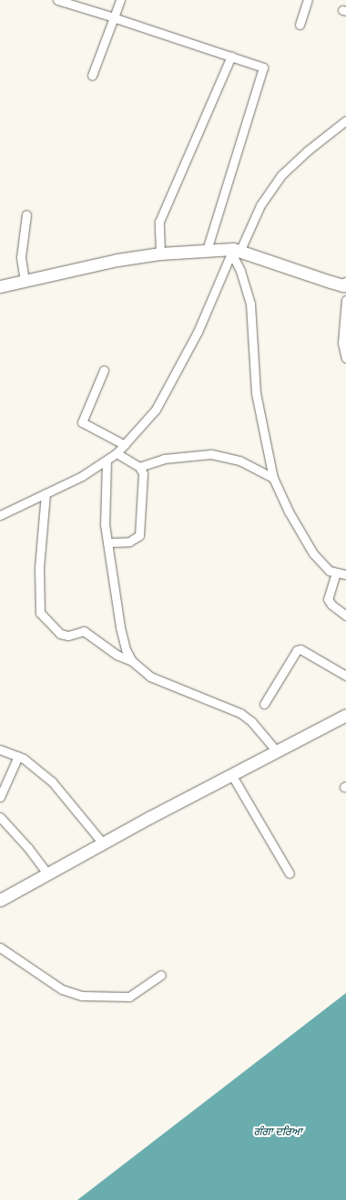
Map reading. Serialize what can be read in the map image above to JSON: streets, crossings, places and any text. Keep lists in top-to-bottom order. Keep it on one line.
{"water":["ਗੰਗਾ ਦਰਿਆ"]}
